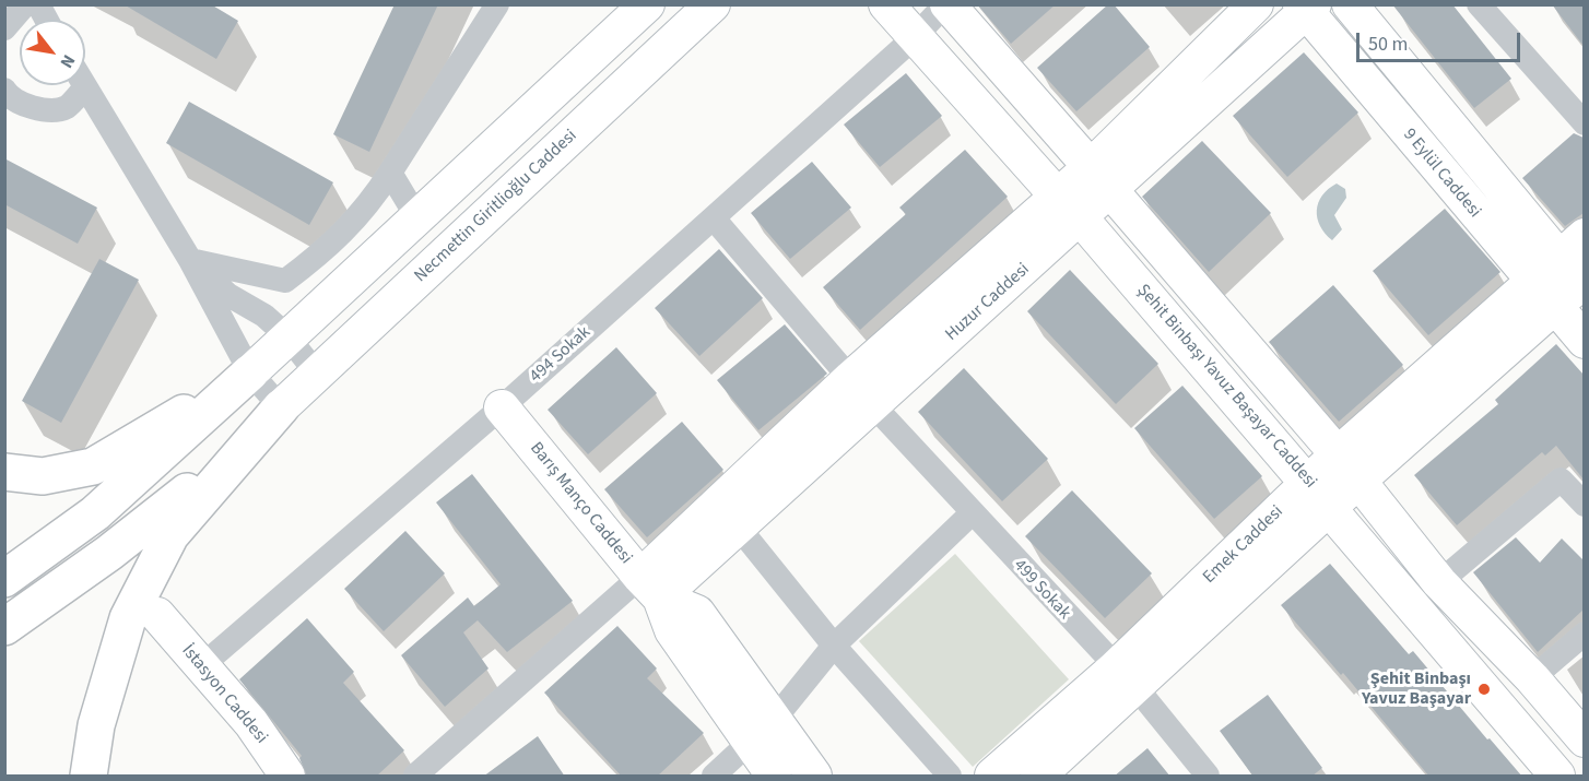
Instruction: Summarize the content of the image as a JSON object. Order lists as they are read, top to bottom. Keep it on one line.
{"streets":{"street":["9 Eylül Caddesi","Necmettin Giritlioğlu Caddesi","Huzur Caddesi","494 Sokak","Şehit Binbaşı Yavuz Başayar Caddesi","Barış Manço Caddesi","Emek Caddesi","499 Sokak","İstasyon Caddesi"]},"crossings":[["9 Eylül Caddesi","Huzur Caddesi"],["9 Eylül Caddesi","Emek Caddesi"],["Huzur Caddesi","Şehit Binbaşı Yavuz Başayar Caddesi"],["Huzur Caddesi","Barış Manço Caddesi"],["Huzur Caddesi","499 Sokak"],["494 Sokak","Şehit Binbaşı Yavuz Başayar Caddesi"],["494 Sokak","Barış Manço Caddesi"],["494 Sokak","499 Sokak"],["494 Sokak","İstasyon Caddesi"],["Şehit Binbaşı Yavuz Başayar Caddesi","Emek Caddesi"],["Emek Caddesi","499 Sokak"]],"places":["Şehit Binbaşı Yavuz Başayar"],"scale_bar":"50 m","north":"bottom right"}
